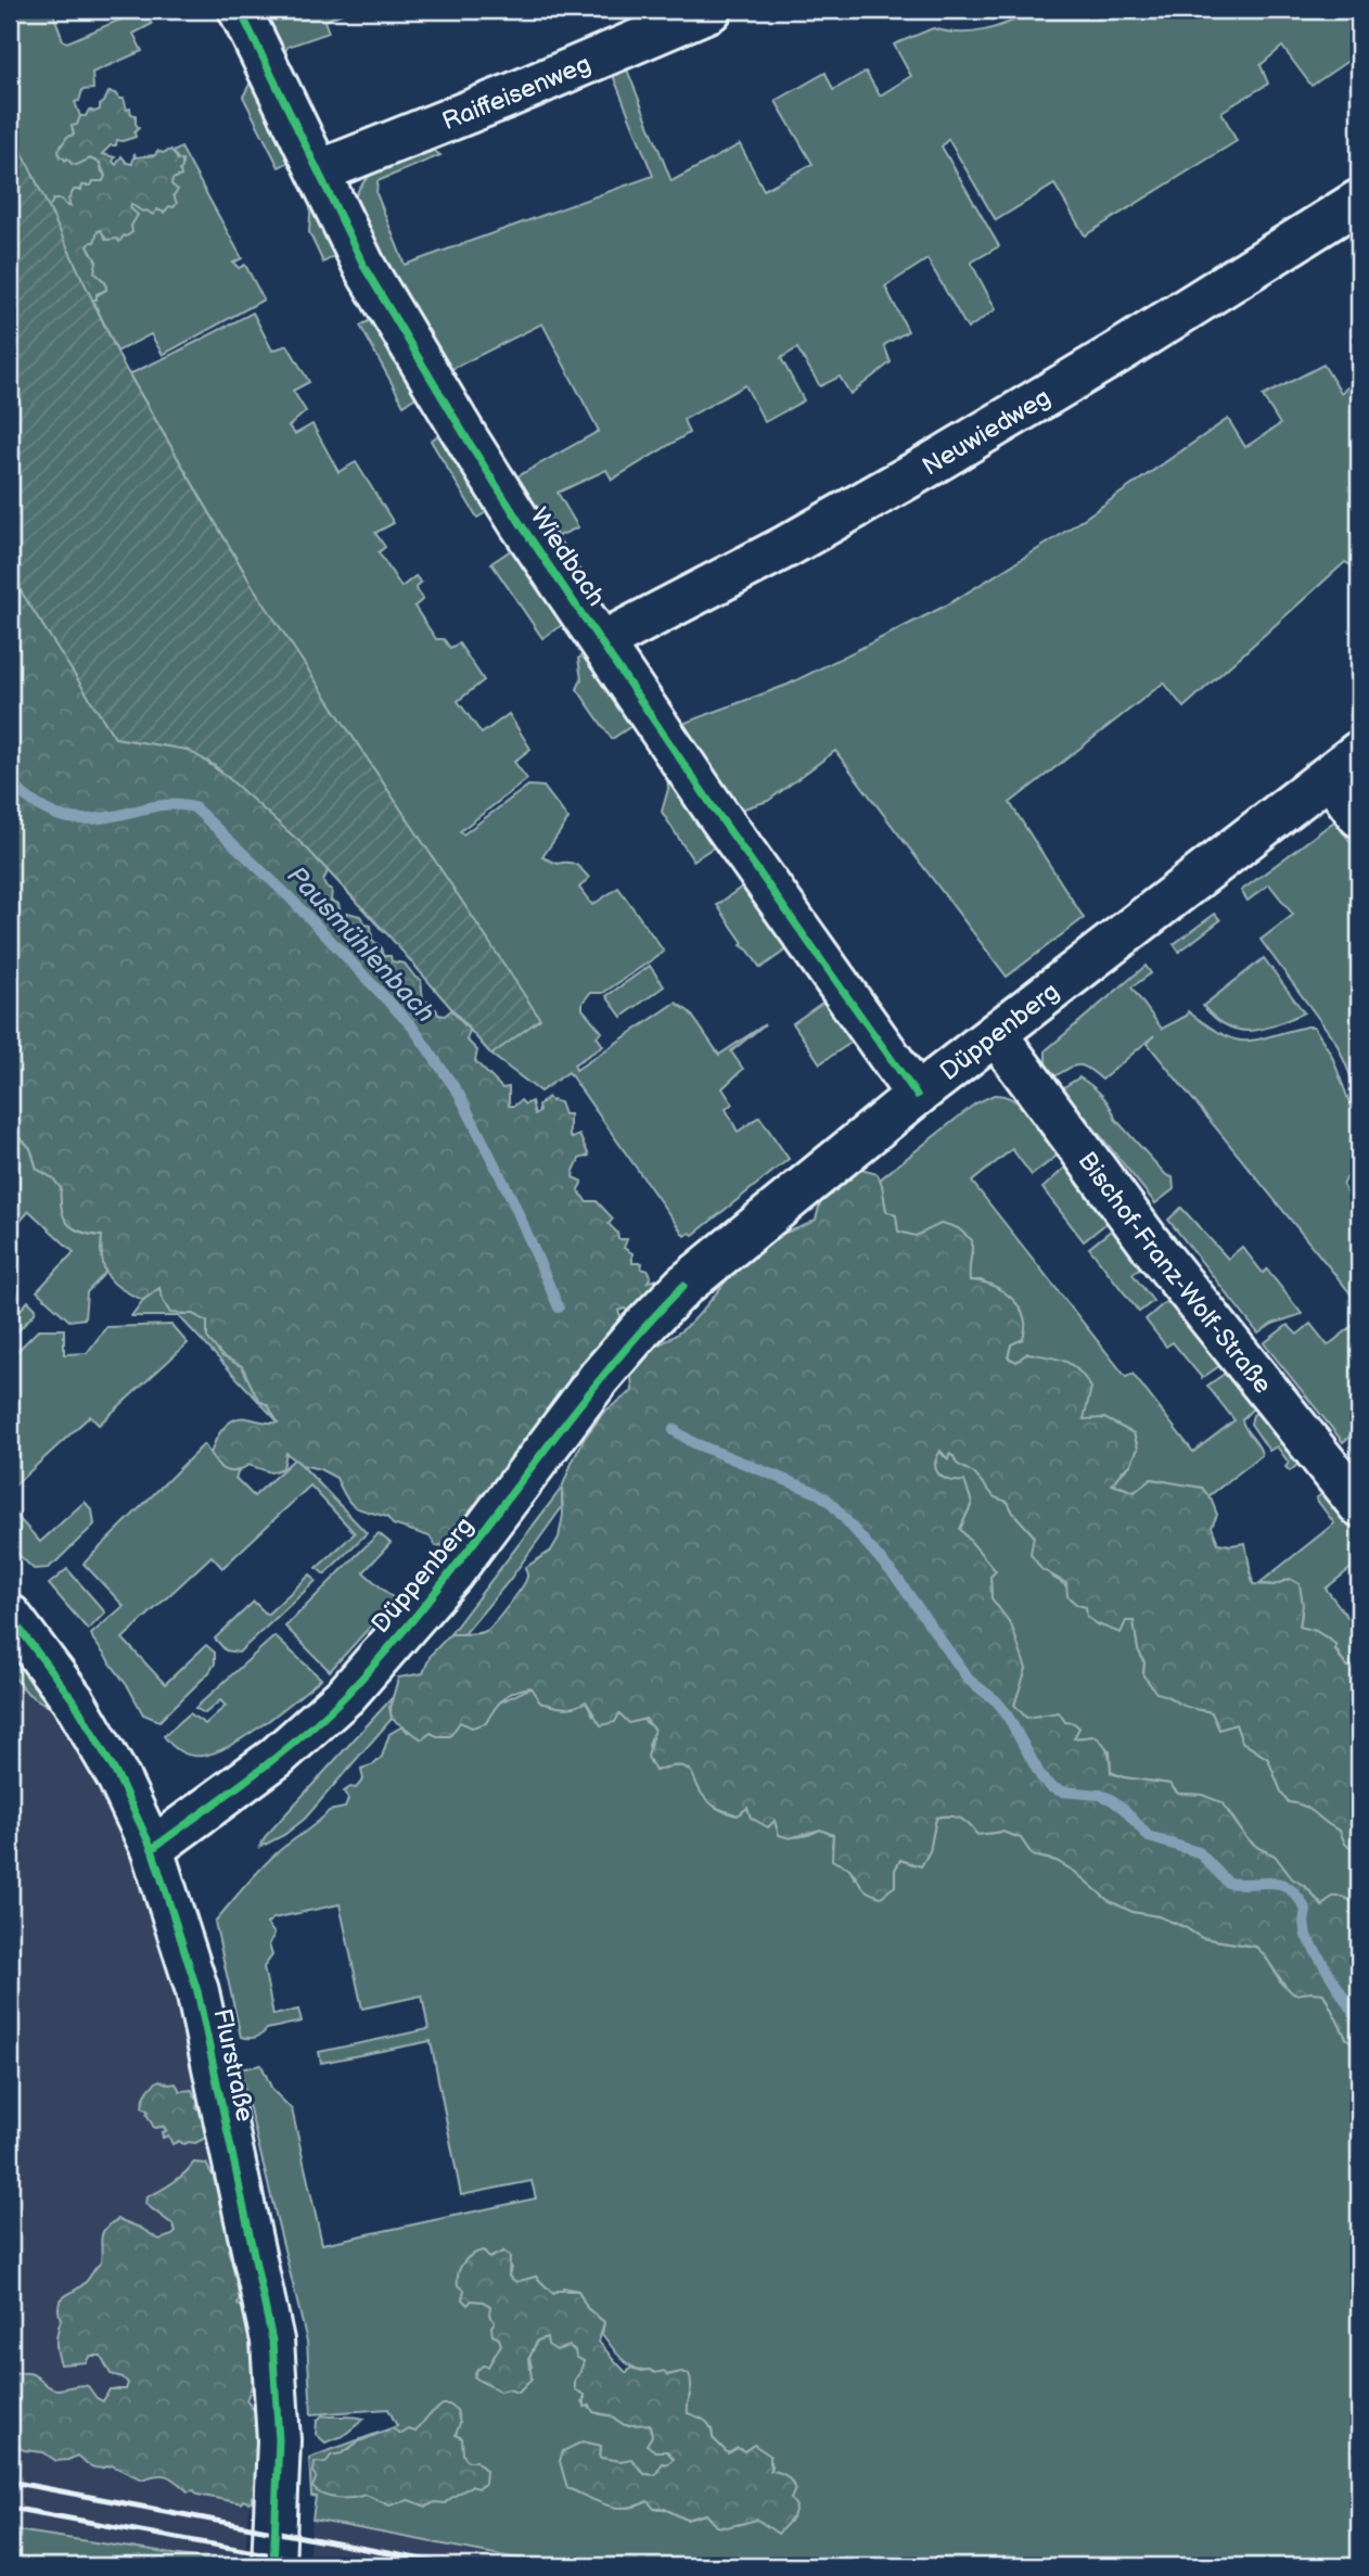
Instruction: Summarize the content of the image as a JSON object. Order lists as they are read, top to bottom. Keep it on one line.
{"streets":{"street":["Raiffeisenweg","Neuwiedweg","Wiedbach","Düppenberg","Bischof-Franz-Wolf-Straße","Flurstraße"]},"crossings":[["Raiffeisenweg","Wiedbach"],["Neuwiedweg","Wiedbach"],["Wiedbach","Düppenberg"],["Düppenberg","Bischof-Franz-Wolf-Straße"],["Düppenberg","Flurstraße"]],"water":["Pausmühlenbach"]}
